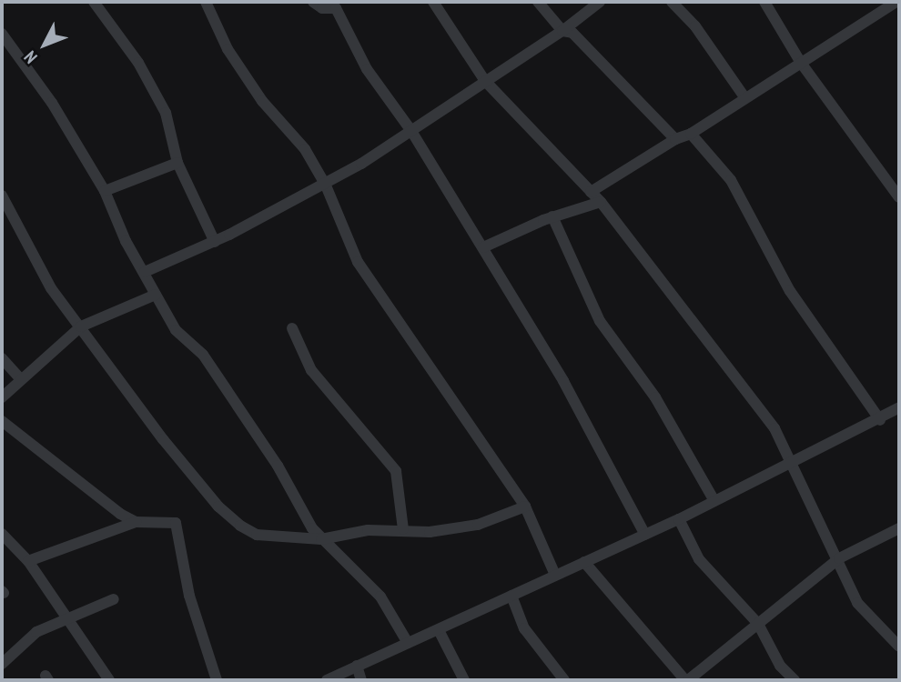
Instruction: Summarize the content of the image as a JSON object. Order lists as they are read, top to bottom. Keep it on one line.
{"north":"bottom left"}
